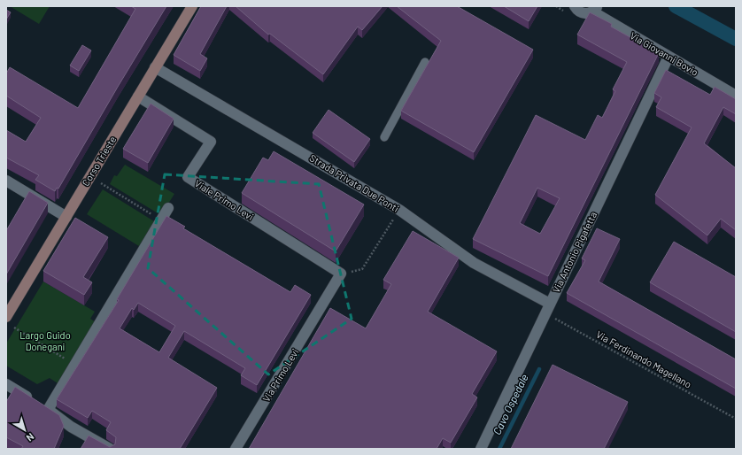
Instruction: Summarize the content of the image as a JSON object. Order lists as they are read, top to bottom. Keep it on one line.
{"streets":{"main road":["Corso Trieste"],"street":["Via Giovanni Bovio","Strada Privata Due Ponti","Viale Primo Levi","Via Antonio Pigafetta","Via Primo Levi"],"path":["Via Ferdinando Magellano"]},"crossings":[["Via Giovanni Bovio","Via Antonio Pigafetta"],["Corso Trieste","Strada Privata Due Ponti"],["Corso Trieste","Viale Primo Levi"],["Strada Privata Due Ponti","Via Antonio Pigafetta"],["Strada Privata Due Ponti","Via Ferdinando Magellano"],["Viale Primo Levi","Via Primo Levi"],["Via Antonio Pigafetta","Via Ferdinando Magellano"]],"water":["Cavo Ospedale"],"parks":["Largo Guido Donegani"],"north":"bottom right"}
